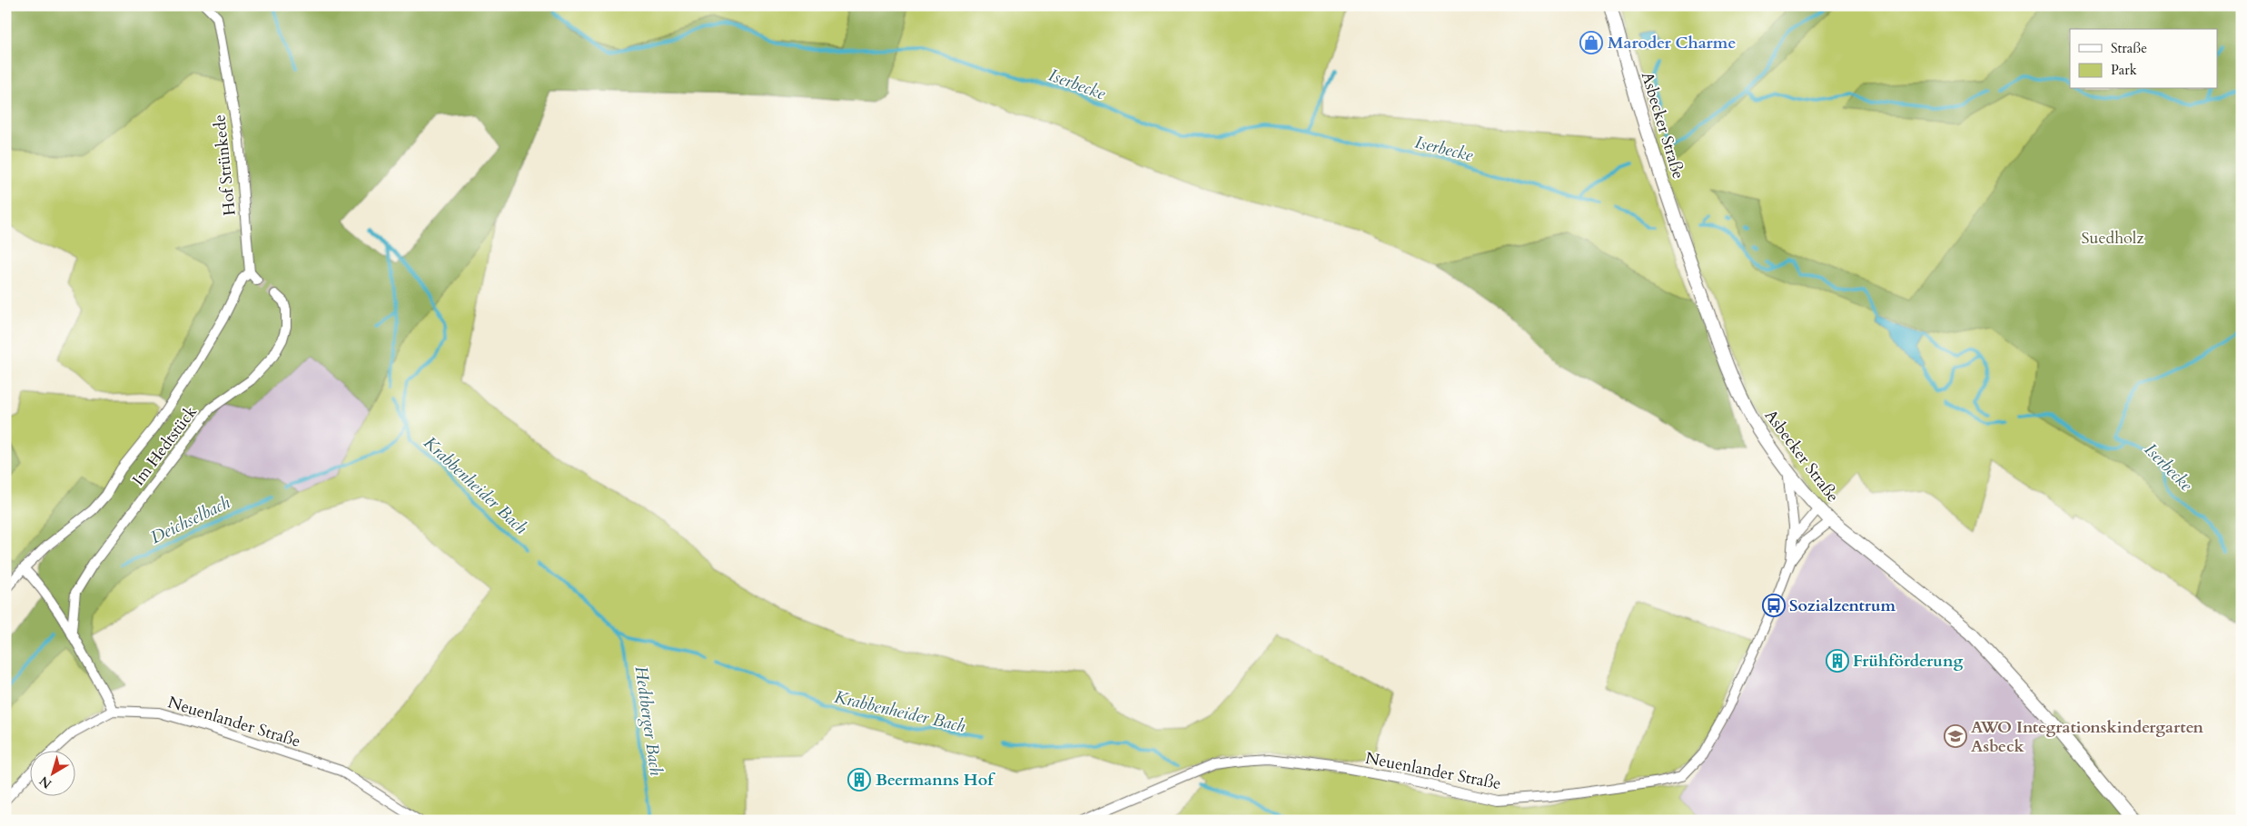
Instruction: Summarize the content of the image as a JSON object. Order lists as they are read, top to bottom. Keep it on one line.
{"streets":{"main road":["Asbecker Straße"],"street":["Hof Strünkede","Im Hedtstück","Neuenlander Straße"]},"crossings":[["Asbecker Straße","Neuenlander Straße"],["Hof Strünkede","Im Hedtstück"]],"water":["Iserbecke","Krabbenheider Bach","Deichselbach","Hedtberger Bach"],"parks":["Suedholz"],"places":{"shop":["Maroder Charme"],"bus stop":["Sozialzentrum"],"building":["Frühförderung","Beermanns Hof"],"school or university":["AWO Integrationskindergarten Asbeck"]},"legend":["Straße","Park"],"north":"bottom left"}
